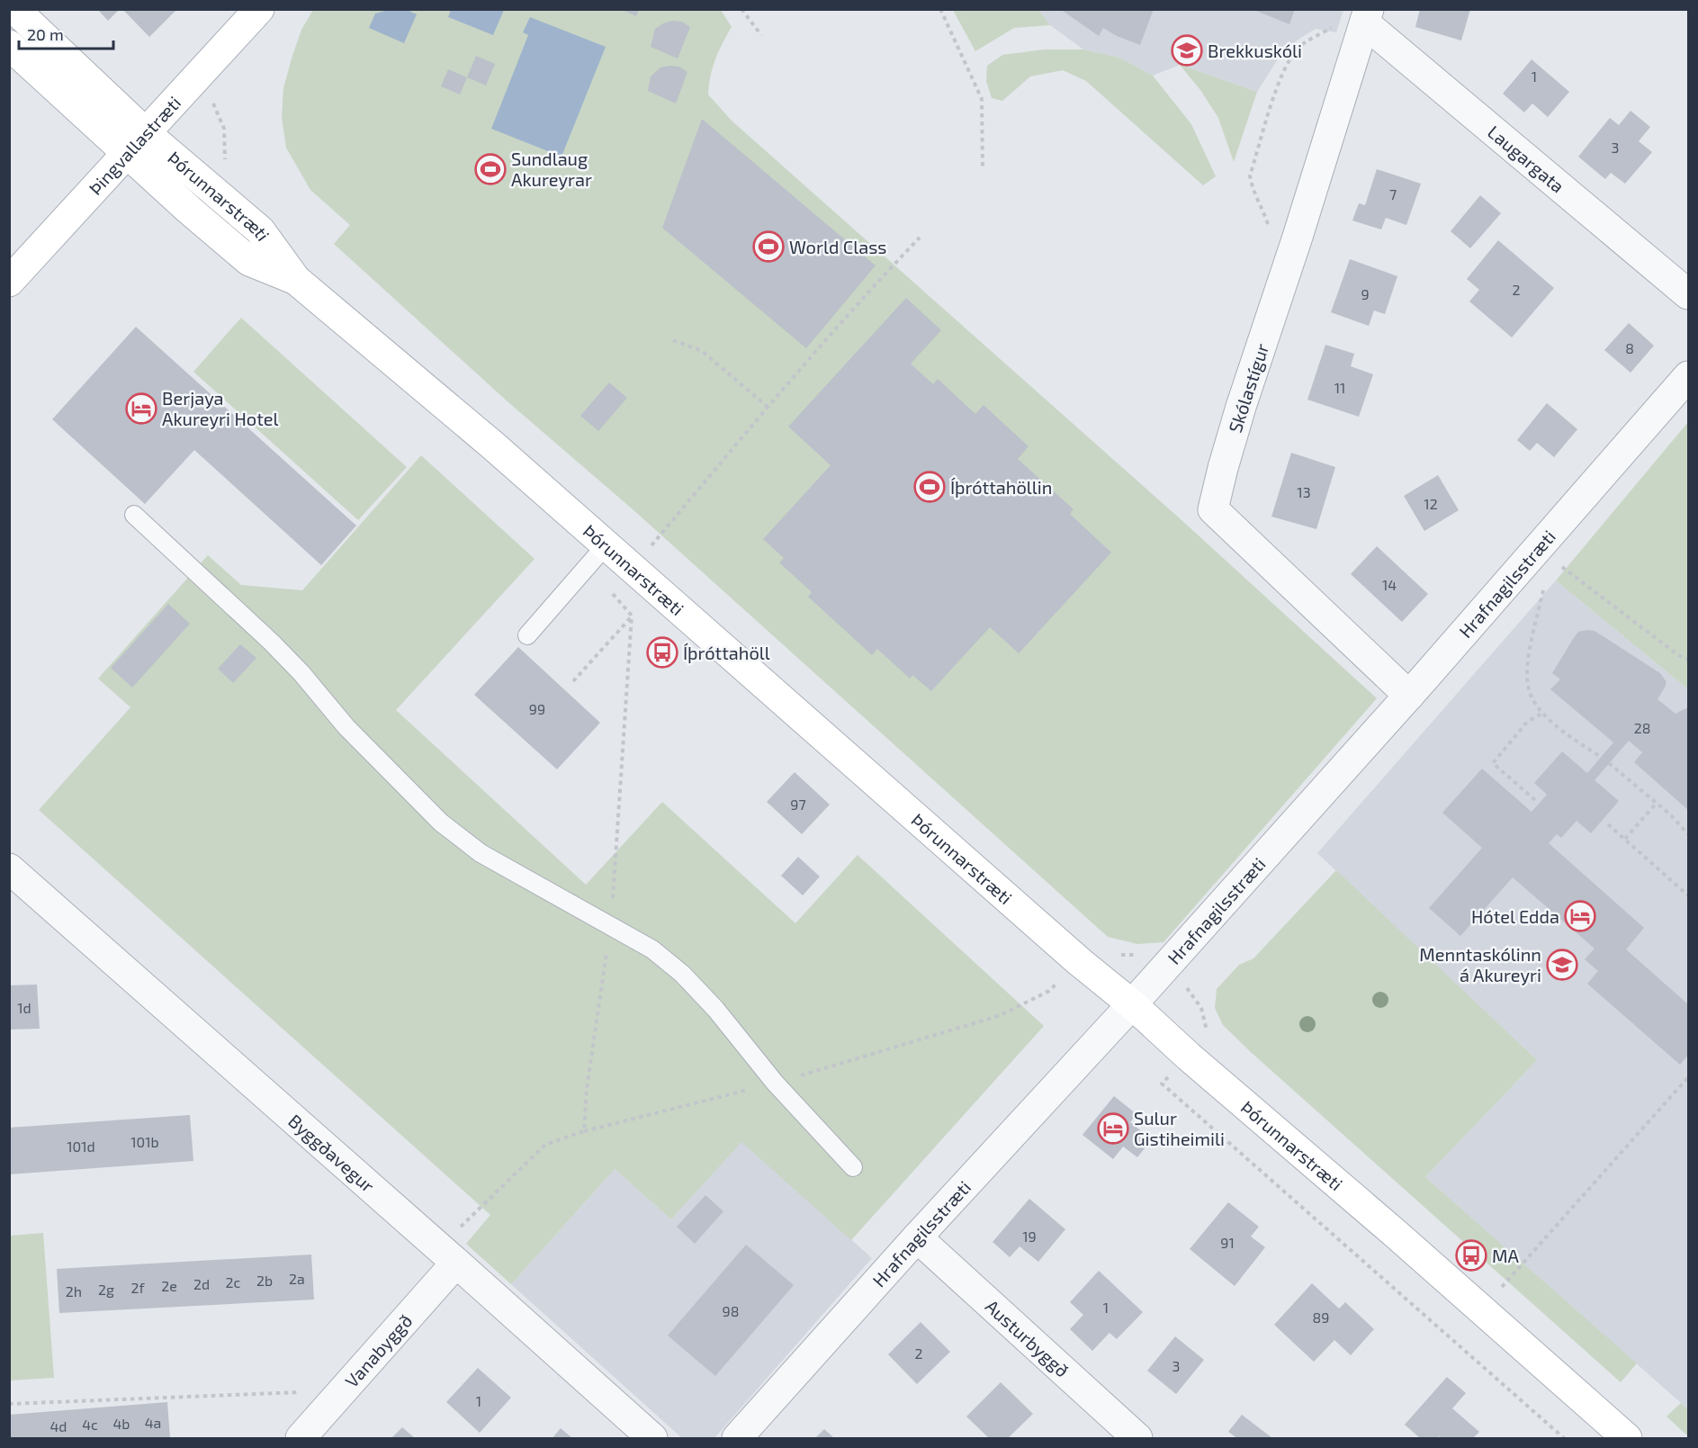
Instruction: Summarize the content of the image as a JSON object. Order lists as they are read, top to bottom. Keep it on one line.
{"streets":{"street":["Þingvallastræti","Laugargata","Þórunnarstræti","Skólastígur","Hrafnagilsstræti","Byggðavegur","Austurbyggð","Vanabyggð"]},"crossings":[["Þingvallastræti","Þórunnarstræti"],["Laugargata","Skólastígur"],["Þórunnarstræti","Hrafnagilsstræti"],["Skólastígur","Hrafnagilsstræti"],["Hrafnagilsstræti","Austurbyggð"],["Byggðavegur","Vanabyggð"]],"places":{"school or university":["Brekkuskóli","Menntaskólinn á Akureyri"],"sports":["Sundlaug Akureyrar","World Class","Íþróttahöllin"],"hotel":["Berjaya Akureyri Hotel","Hótel Edda","Sulur Gistiheimili"],"bus stop":["Íþróttahöll","MA"]},"house_numbers":["1","3","7","2","9","8","11","13","12","14","99","28","97","1d","101b","101d","19","91","2a","2b","2c","2d","2e","2f","2g","2h","1","98","89","2","3","1","4a","4b","4c","4d"],"scale_bar":"20 m"}
